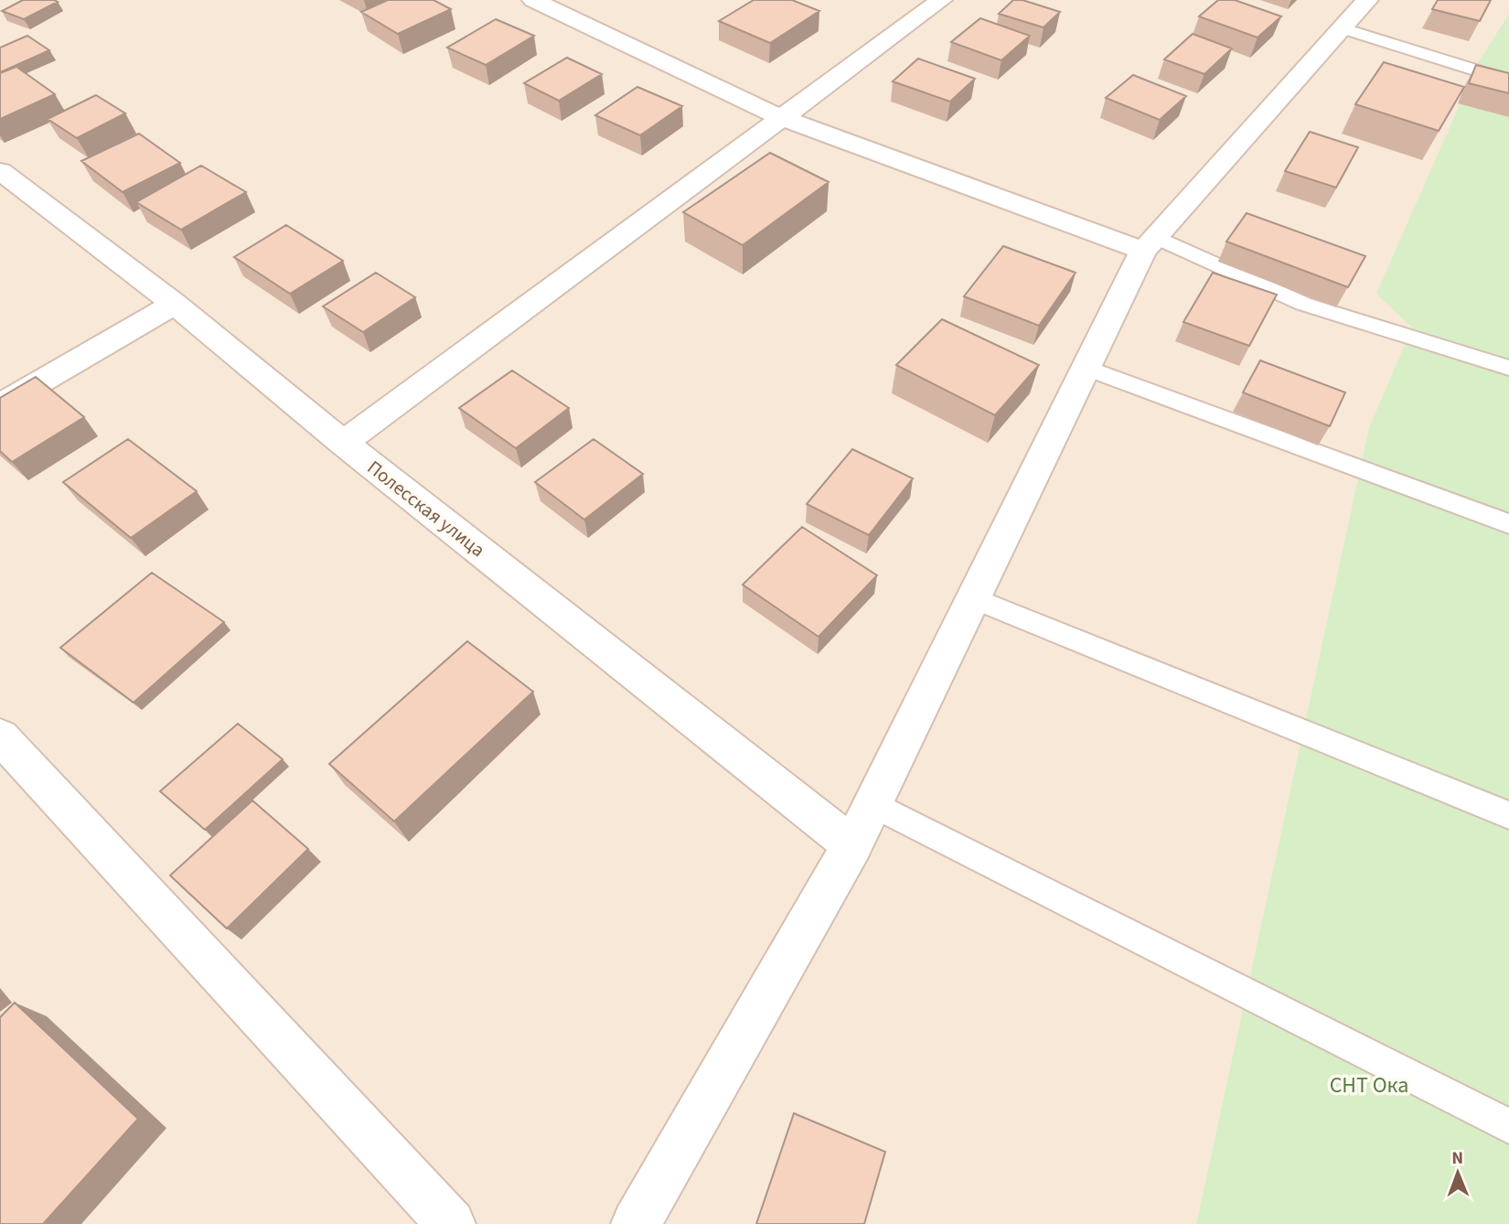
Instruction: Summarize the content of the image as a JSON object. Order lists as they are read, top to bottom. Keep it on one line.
{"streets":{"street":["Полесская улица"]},"parks":["СНТ Ока"],"north":"top"}
